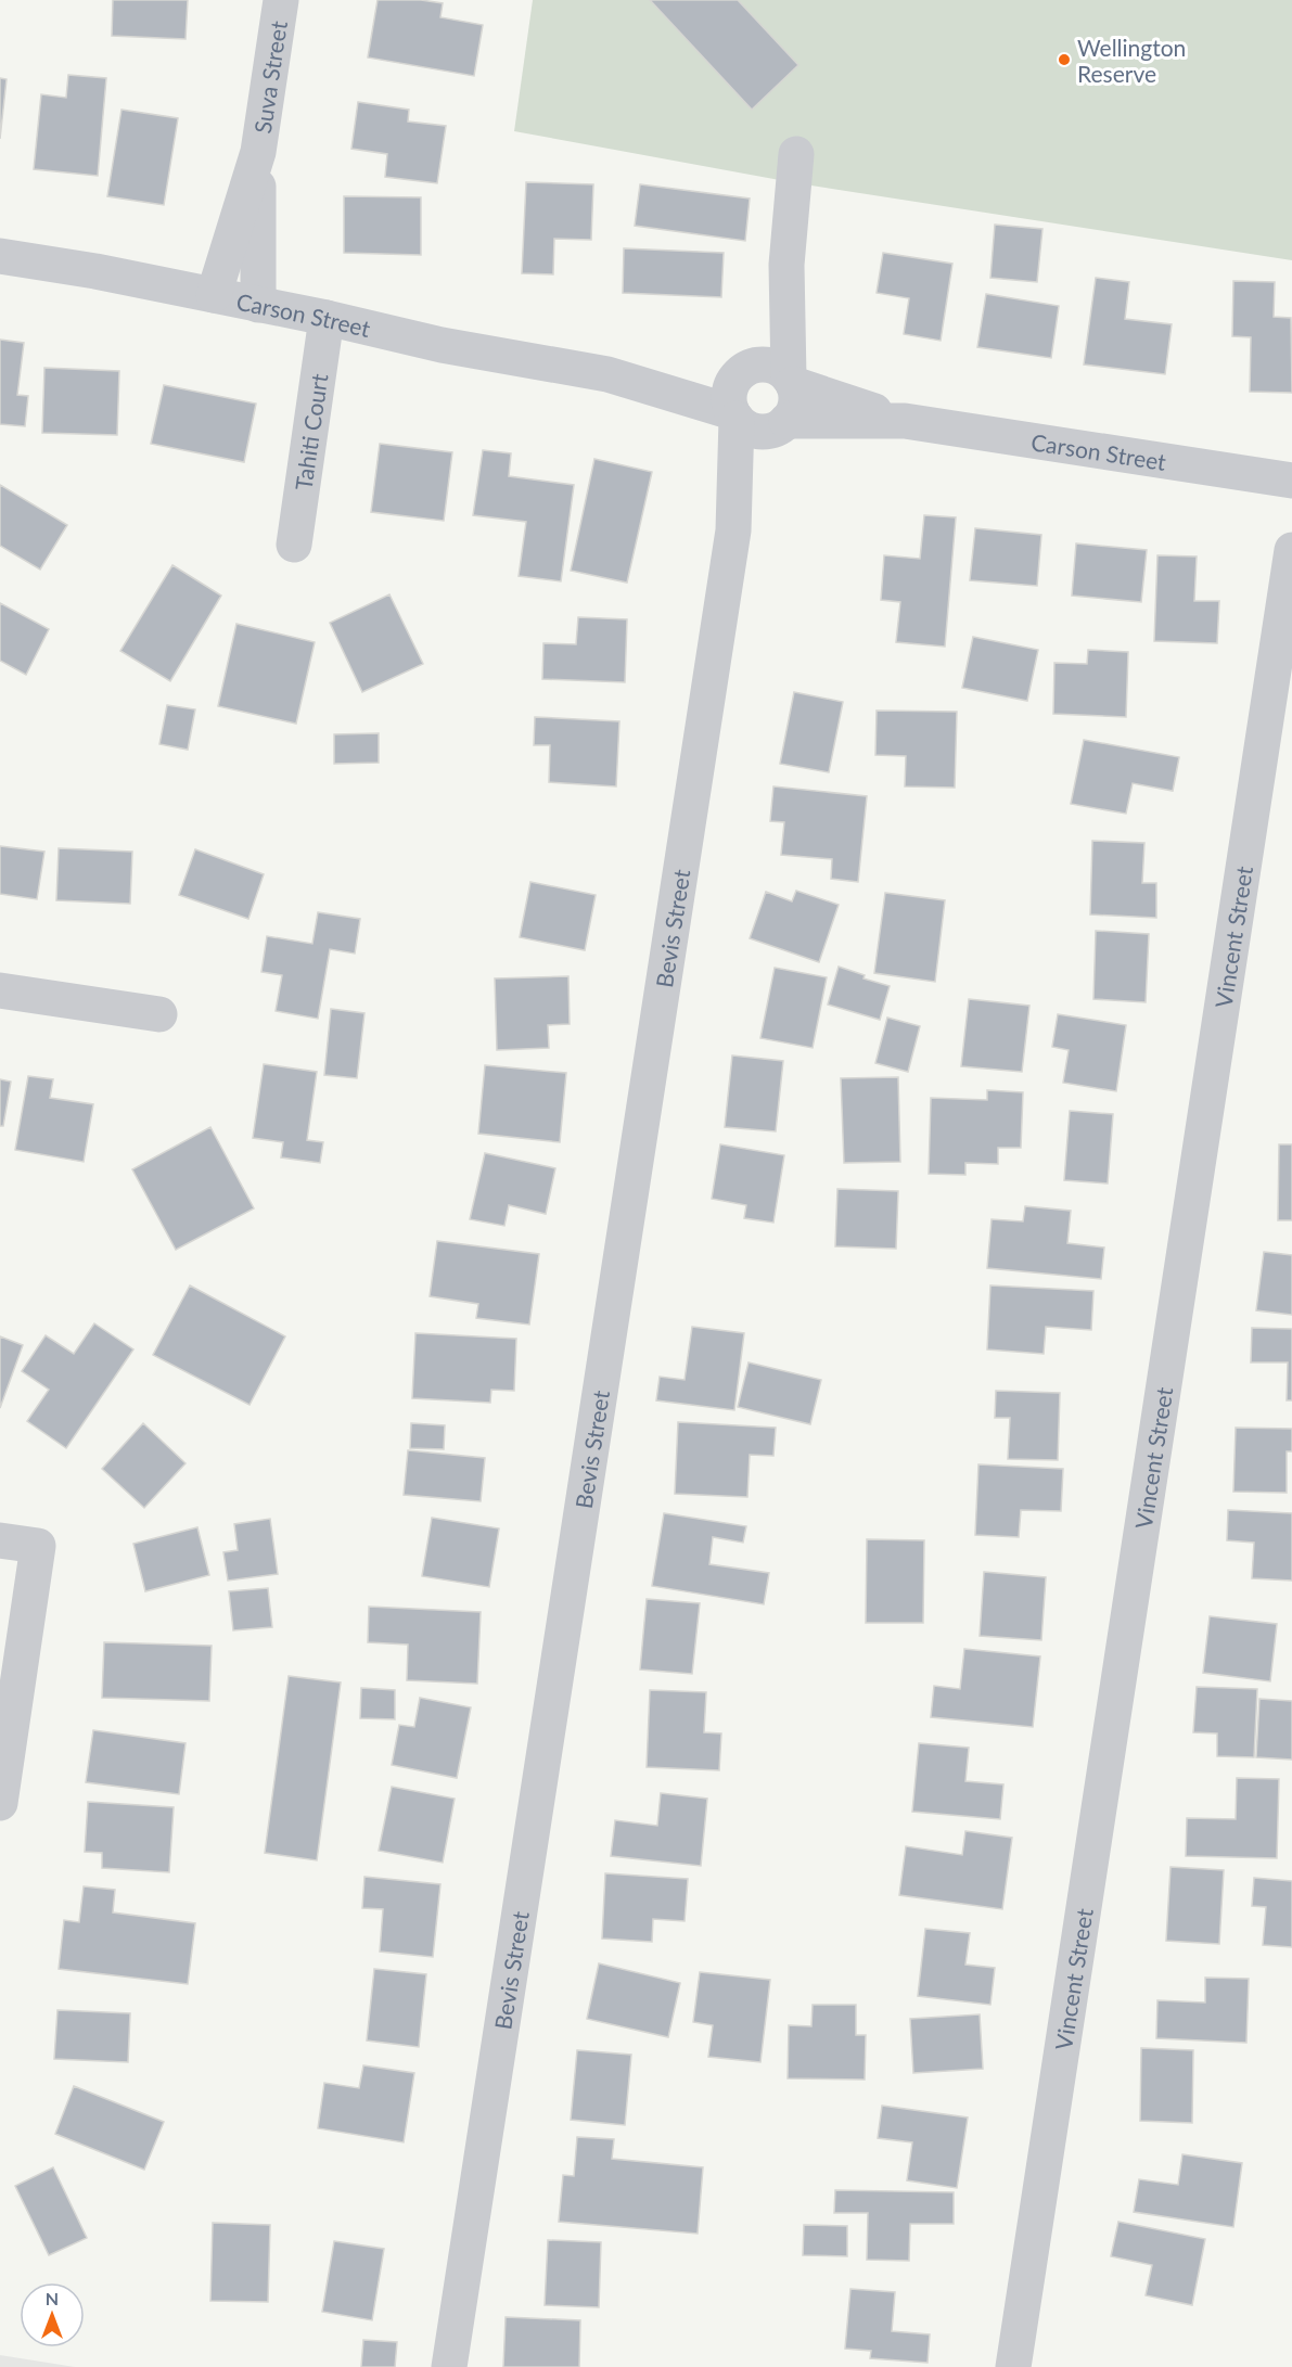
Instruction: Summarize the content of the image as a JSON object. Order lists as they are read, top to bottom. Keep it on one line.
{"streets":{"street":["Suva Street","Carson Street","Tahiti Court","Bevis Street","Vincent Street"]},"crossings":[["Suva Street","Carson Street"],["Carson Street","Tahiti Court"],["Carson Street","Bevis Street"]],"places":["Wellington Reserve"],"north":"top"}
